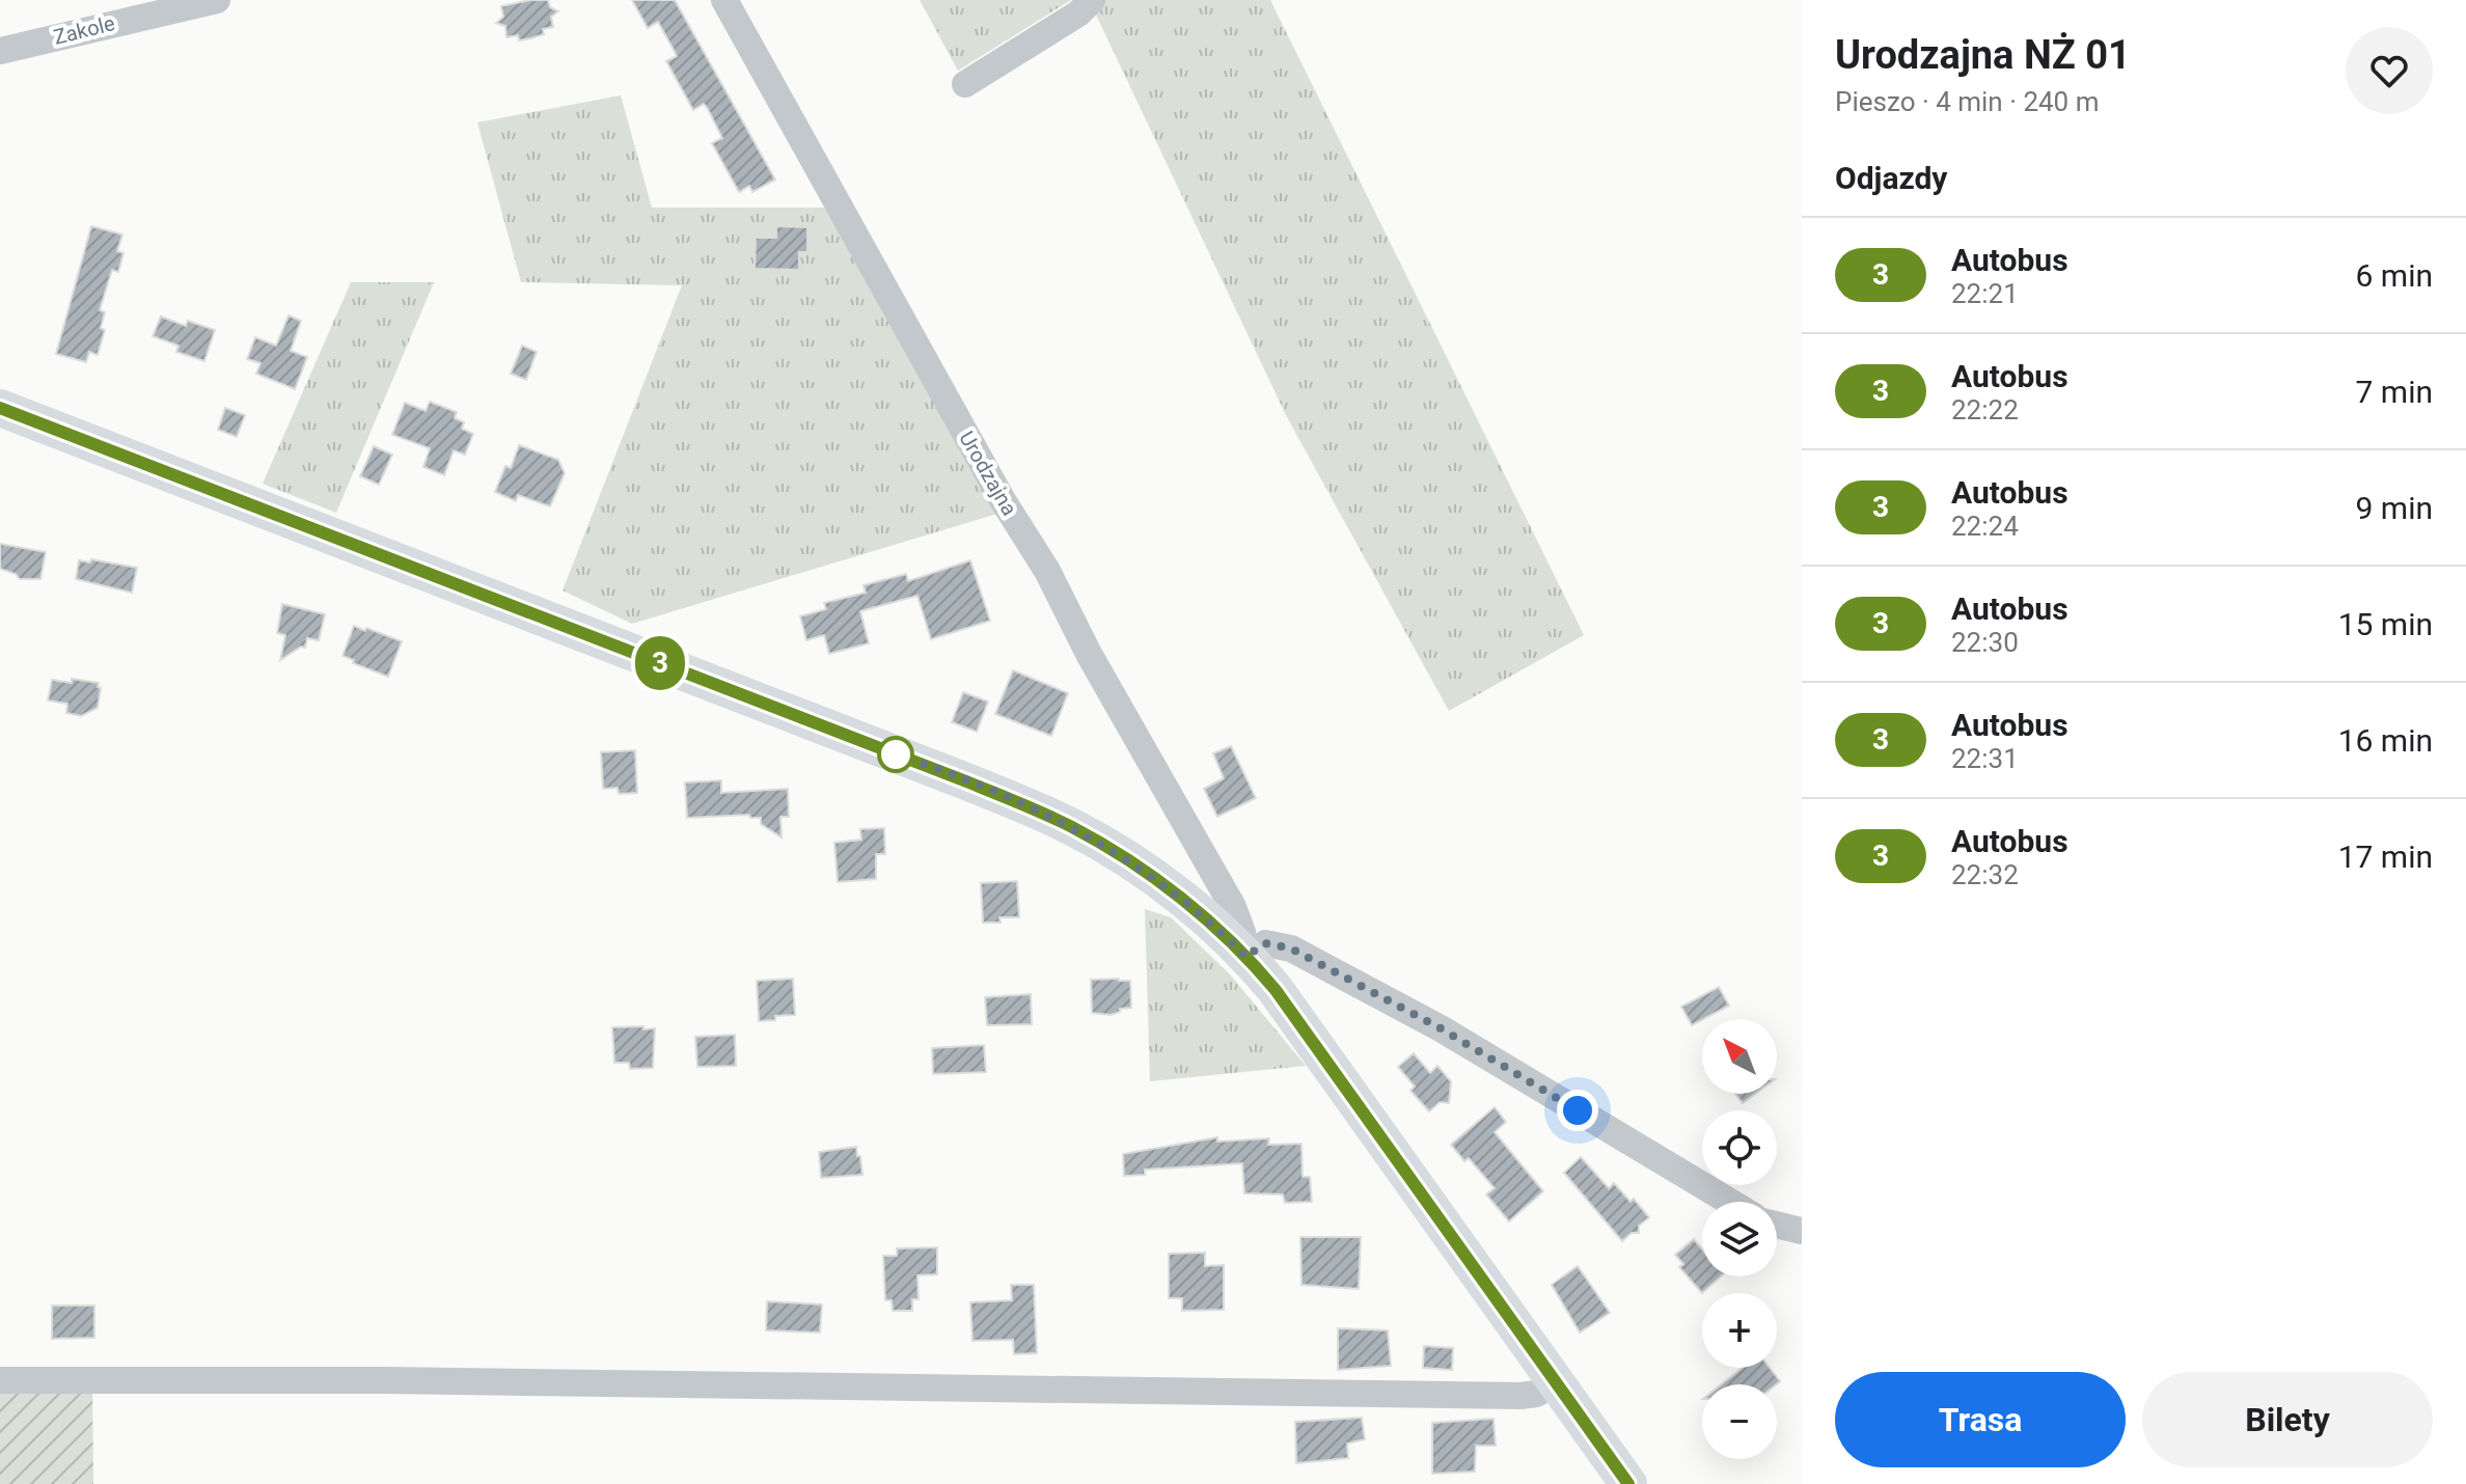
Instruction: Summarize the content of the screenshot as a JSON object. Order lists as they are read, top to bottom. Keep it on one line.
{"streets":{"street":["Zakole","Urodzajna"]},"lines":["bus line 3"],"north":"top left","page":{"on_map":"3","heading":[["Urodzajna NŻ 01","Pieszo · 4 min · 240 m"],"Odjazdy"],"list":[{"mark":"3","name":"Autobus","note":"22:21","value":"6 min"},{"mark":"3","name":"Autobus","note":"22:22","value":"7 min"},{"mark":"3","name":"Autobus","note":"22:24","value":"9 min"},{"mark":"3","name":"Autobus","note":"22:30","value":"15 min"},{"mark":"3","name":"Autobus","note":"22:31","value":"16 min"},{"mark":"3","name":"Autobus","note":"22:32","value":"17 min"}],"map_buttons":["+","−"],"buttons":["Trasa","Bilety"]}}
